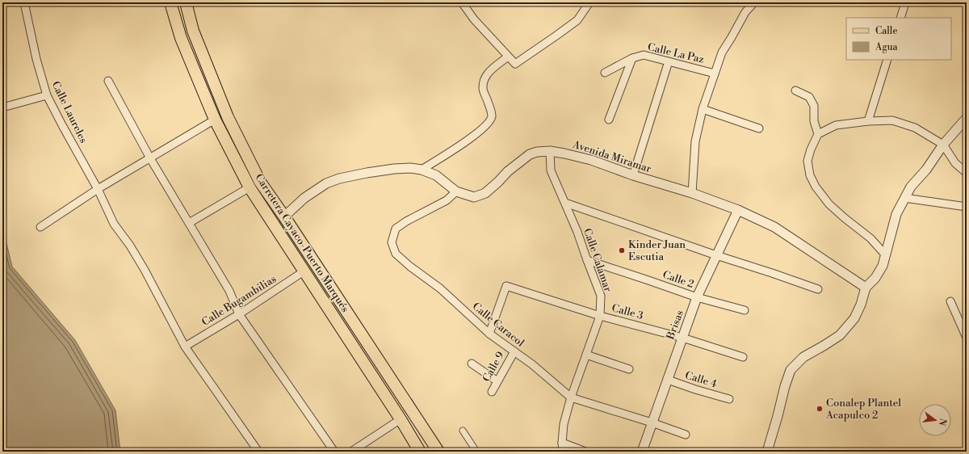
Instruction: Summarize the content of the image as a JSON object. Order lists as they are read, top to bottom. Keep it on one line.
{"streets":{"main road":["Carretera Cayaco-Puerto Marqués"],"street":["Calle La Paz","Calle Laureles","Avenida Miramar","Calle Calamar","Calle 2","Calle Bugambilias","Calle 3","Calle Caracol","Brisas","Calle 9","Calle 4"]},"crossings":[["Calle Laureles","Calle Bugambilias"],["Avenida Miramar","Carretera Cayaco-Puerto Marqués"],["Avenida Miramar","Calle Calamar"],["Avenida Miramar","Calle Caracol"],["Avenida Miramar","Brisas"],["Carretera Cayaco-Puerto Marqués","Calle Bugambilias"],["Calle Calamar","Calle 2"],["Calle Calamar","Calle 3"],["Calle Calamar","Calle Caracol"],["Calle 2","Brisas"],["Calle 3","Calle Caracol"],["Calle 3","Brisas"],["Calle Caracol","Brisas"],["Calle Caracol","Calle 9"],["Brisas","Calle 4"]],"places":["Kinder Juan Escutia","Conalep Plantel Acapulco 2"],"legend":["Calle","Agua"],"north":"right"}
